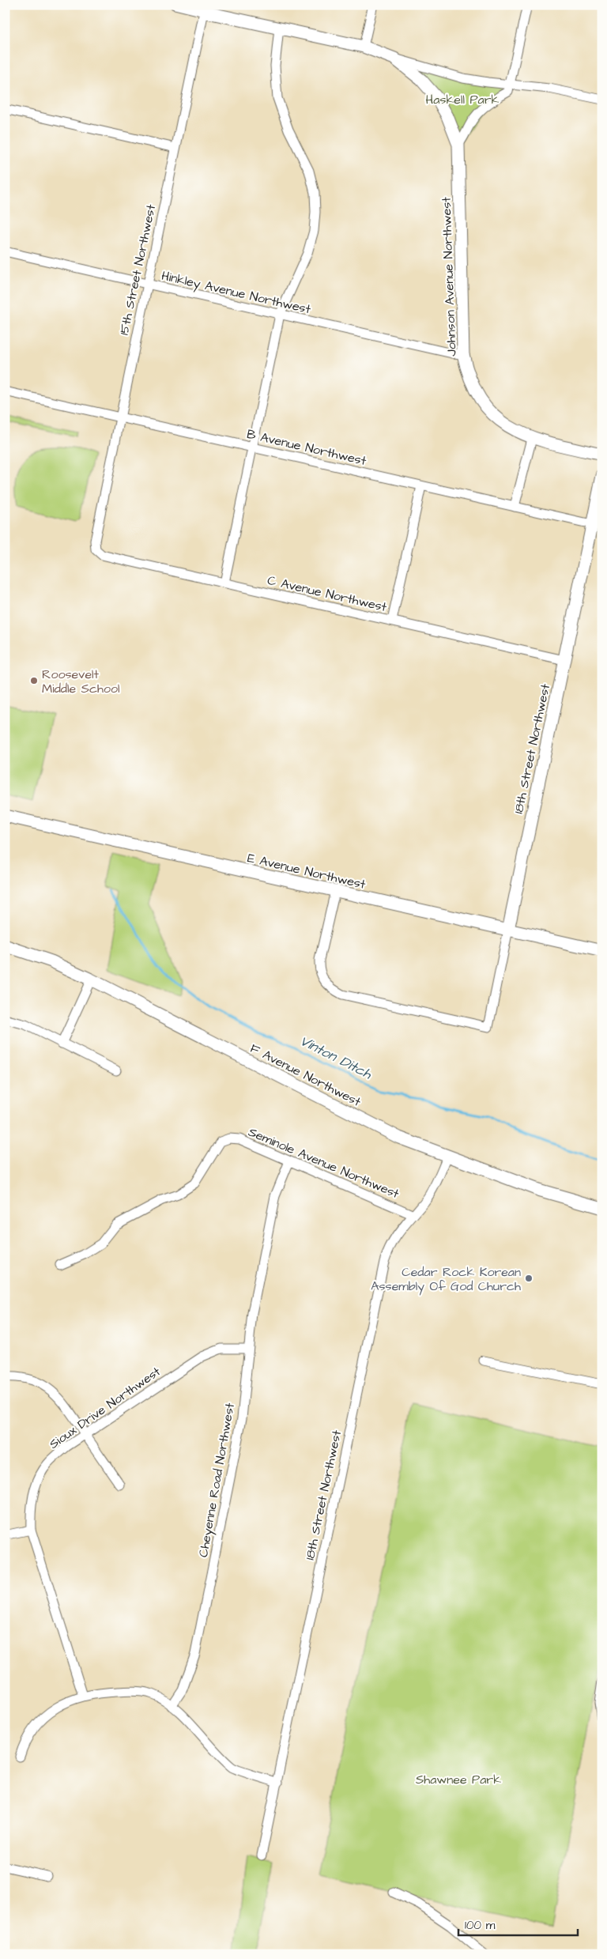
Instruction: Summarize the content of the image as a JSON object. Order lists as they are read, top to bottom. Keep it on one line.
{"streets":{"street":["15th Street Northwest","Johnson Avenue Northwest","Hinkley Avenue Northwest","B Avenue Northwest","C Avenue Northwest","18th Street Northwest","E Avenue Northwest","F Avenue Northwest","Seminole Avenue Northwest","Sioux Drive Northwest","Cheyenne Road Northwest"]},"crossings":[["15th Street Northwest","Johnson Avenue Northwest"],["15th Street Northwest","Hinkley Avenue Northwest"],["15th Street Northwest","B Avenue Northwest"],["15th Street Northwest","C Avenue Northwest"],["Johnson Avenue Northwest","Hinkley Avenue Northwest"],["B Avenue Northwest","18th Street Northwest"],["C Avenue Northwest","18th Street Northwest"],["18th Street Northwest","E Avenue Northwest"],["18th Street Northwest","F Avenue Northwest"],["18th Street Northwest","Seminole Avenue Northwest"],["Seminole Avenue Northwest","Cheyenne Road Northwest"],["Sioux Drive Northwest","Cheyenne Road Northwest"]],"water":["Vinton Ditch"],"parks":["Haskell Park","Shawnee Park"],"places":["Roosevelt Middle School","Cedar Rock Korean Assembly Of God Church"],"scale_bar":"100 m"}
